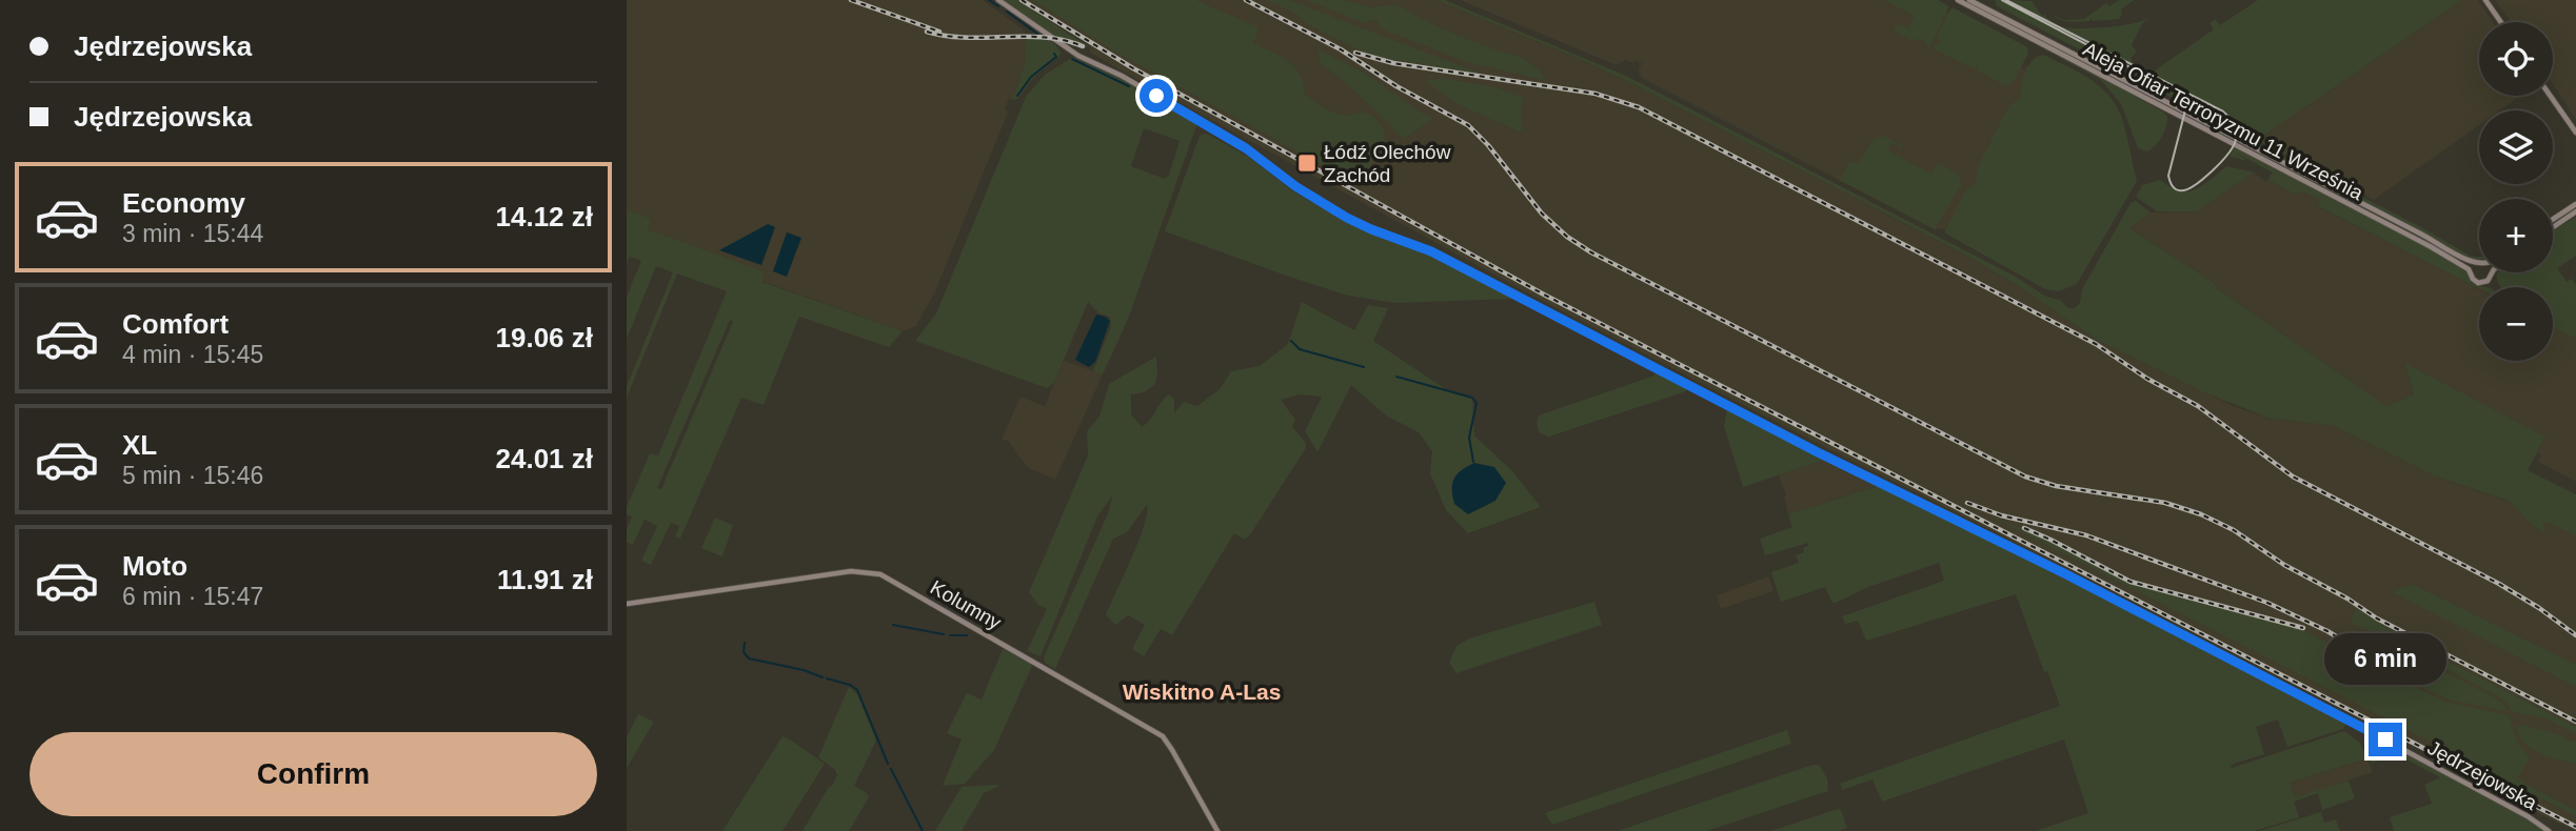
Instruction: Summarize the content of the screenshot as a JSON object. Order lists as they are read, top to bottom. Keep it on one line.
{"streets":{"street":["Aleja Ofiar Terroryzmu 11 Września","Kolumny","Jędrzejowska"]},"districts":["Wiskitno A-Las"],"places":{"transit":["Łódź Olechów Zachód"]},"page":{"banner":["Jędrzejowska","Jędrzejowska"],"map_buttons":["+","−"],"list":[{"name":"Economy","note":"3 min · 15:44","value":"14.12 zł"},{"name":"Comfort","note":"4 min · 15:45","value":"19.06 zł"},{"name":"XL","note":"5 min · 15:46","value":"24.01 zł"},{"name":"Moto","note":"6 min · 15:47","value":"11.91 zł"}],"bubble":"6 min","buttons":"Confirm"}}
